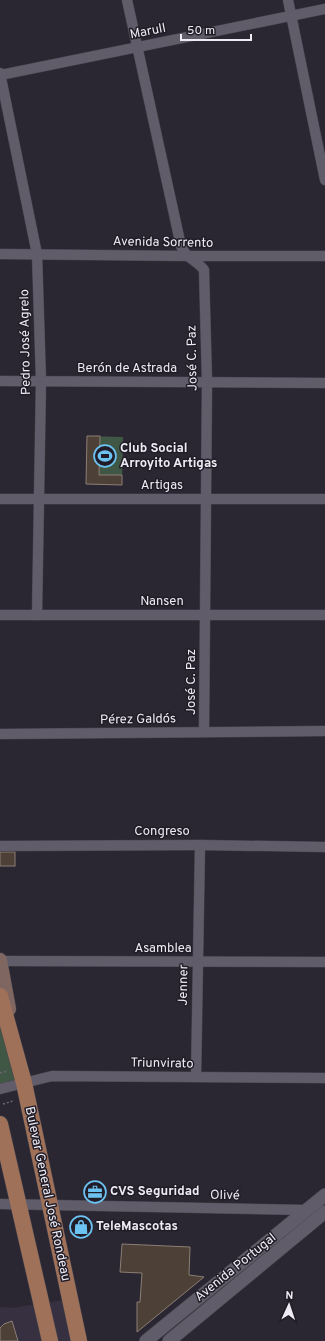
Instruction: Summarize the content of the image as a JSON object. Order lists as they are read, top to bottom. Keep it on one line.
{"streets":{"main road":["Bulevar General José Rondeau"],"street":["Marull","Avenida Sorrento","Pedro José Agrelo","José C. Paz","Berón de Astrada","Artigas","Nansen","Pérez Galdós","Congreso","Asamblea","Jenner","Triunvirato","Olivé","Avenida Portugal"]},"crossings":[["Marull","Pedro José Agrelo"],["Marull","José C. Paz"],["Avenida Sorrento","Pedro José Agrelo"],["Avenida Sorrento","José C. Paz"],["Pedro José Agrelo","Berón de Astrada"],["Pedro José Agrelo","Artigas"],["Pedro José Agrelo","Nansen"],["José C. Paz","Berón de Astrada"],["José C. Paz","Artigas"],["José C. Paz","Nansen"],["José C. Paz","Pérez Galdós"],["Congreso","Jenner"],["Asamblea","Jenner"],["Asamblea","Bulevar General José Rondeau"],["Jenner","Triunvirato"],["Triunvirato","Bulevar General José Rondeau"],["Bulevar General José Rondeau","Olivé"],["Olivé","Avenida Portugal"]],"places":{"sports":["Club Social Arroyito Artigas"],"office":["CVS Seguridad"],"shop":["TeleMascotas"]},"scale_bar":"50 m","north":"top"}
